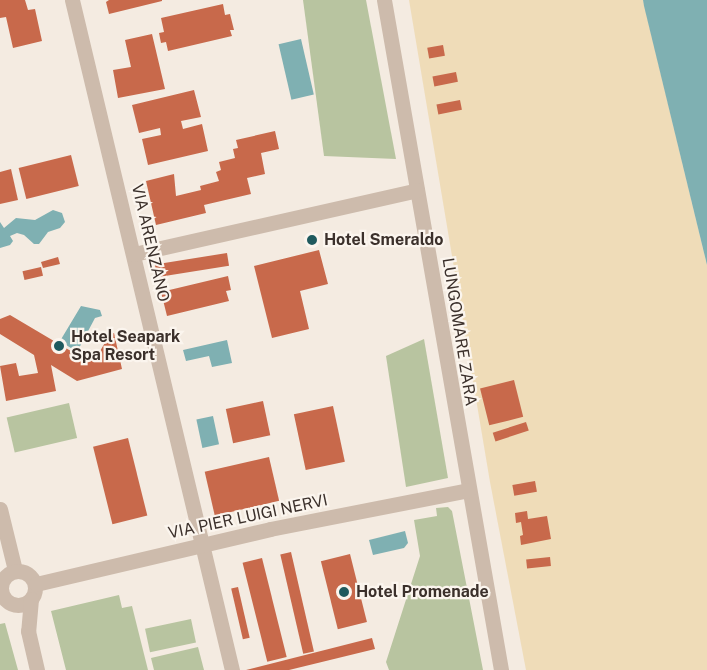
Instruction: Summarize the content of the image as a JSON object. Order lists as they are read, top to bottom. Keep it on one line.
{"streets":{"street":["VIA ARENZANO","LUNGOMARE ZARA","VIA PIER LUIGI NERVI"]},"crossings":[["VIA ARENZANO","VIA PIER LUIGI NERVI"],["LUNGOMARE ZARA","VIA PIER LUIGI NERVI"]],"places":["Hotel Smeraldo","Hotel Seapark Spa Resort","Hotel Promenade"]}
